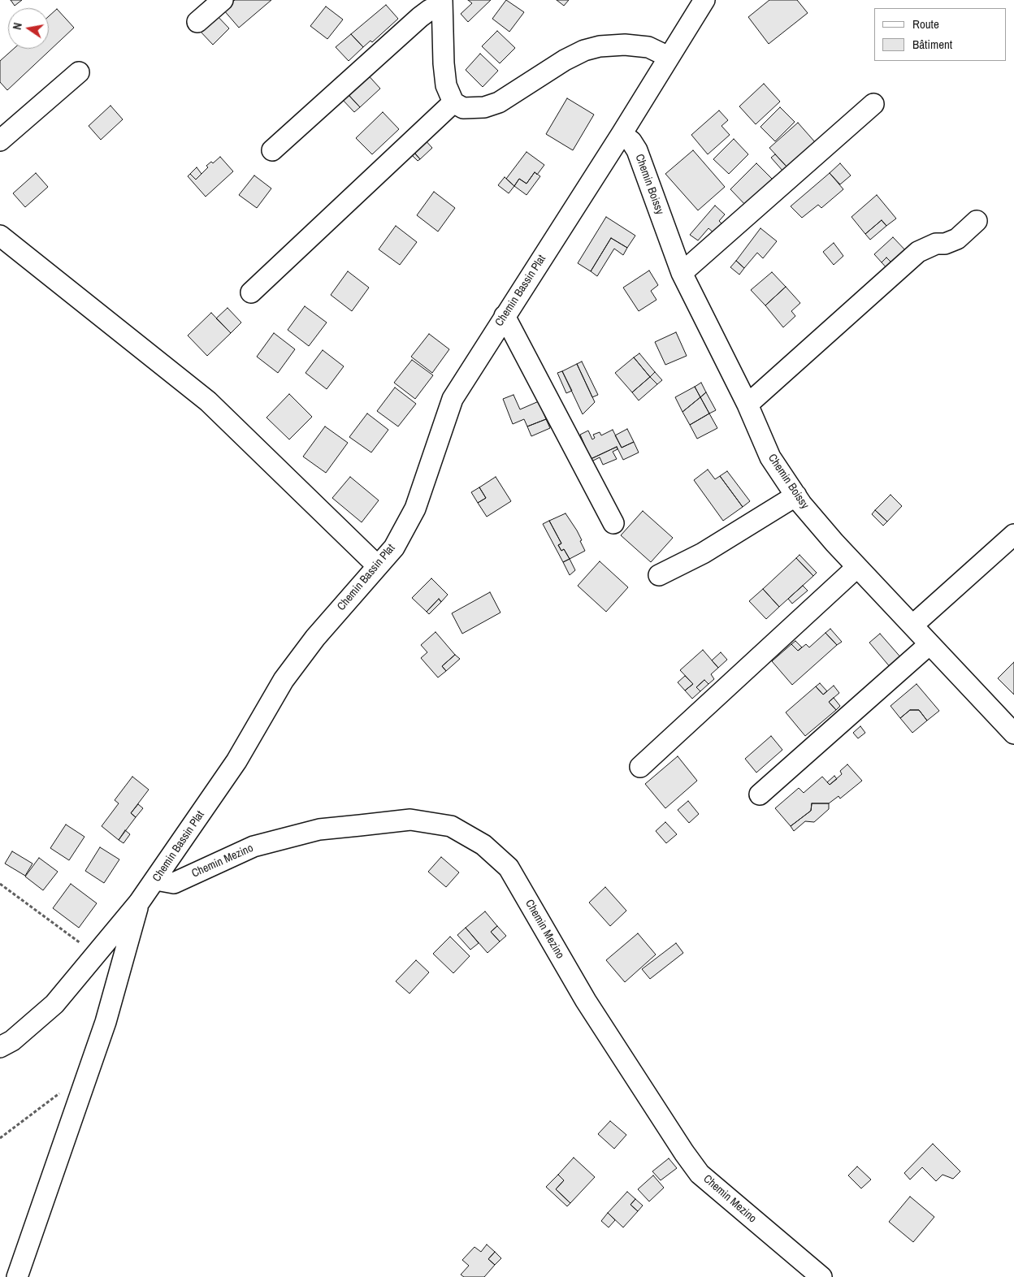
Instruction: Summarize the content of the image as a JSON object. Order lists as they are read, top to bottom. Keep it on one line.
{"streets":{"street":["Chemin Boissy","Chemin Bassin Plat","Chemin Mezino"]},"crossings":[["Chemin Boissy","Chemin Bassin Plat"],["Chemin Bassin Plat","Chemin Mezino"]],"legend":["Route","Bâtiment"],"north":"left"}
